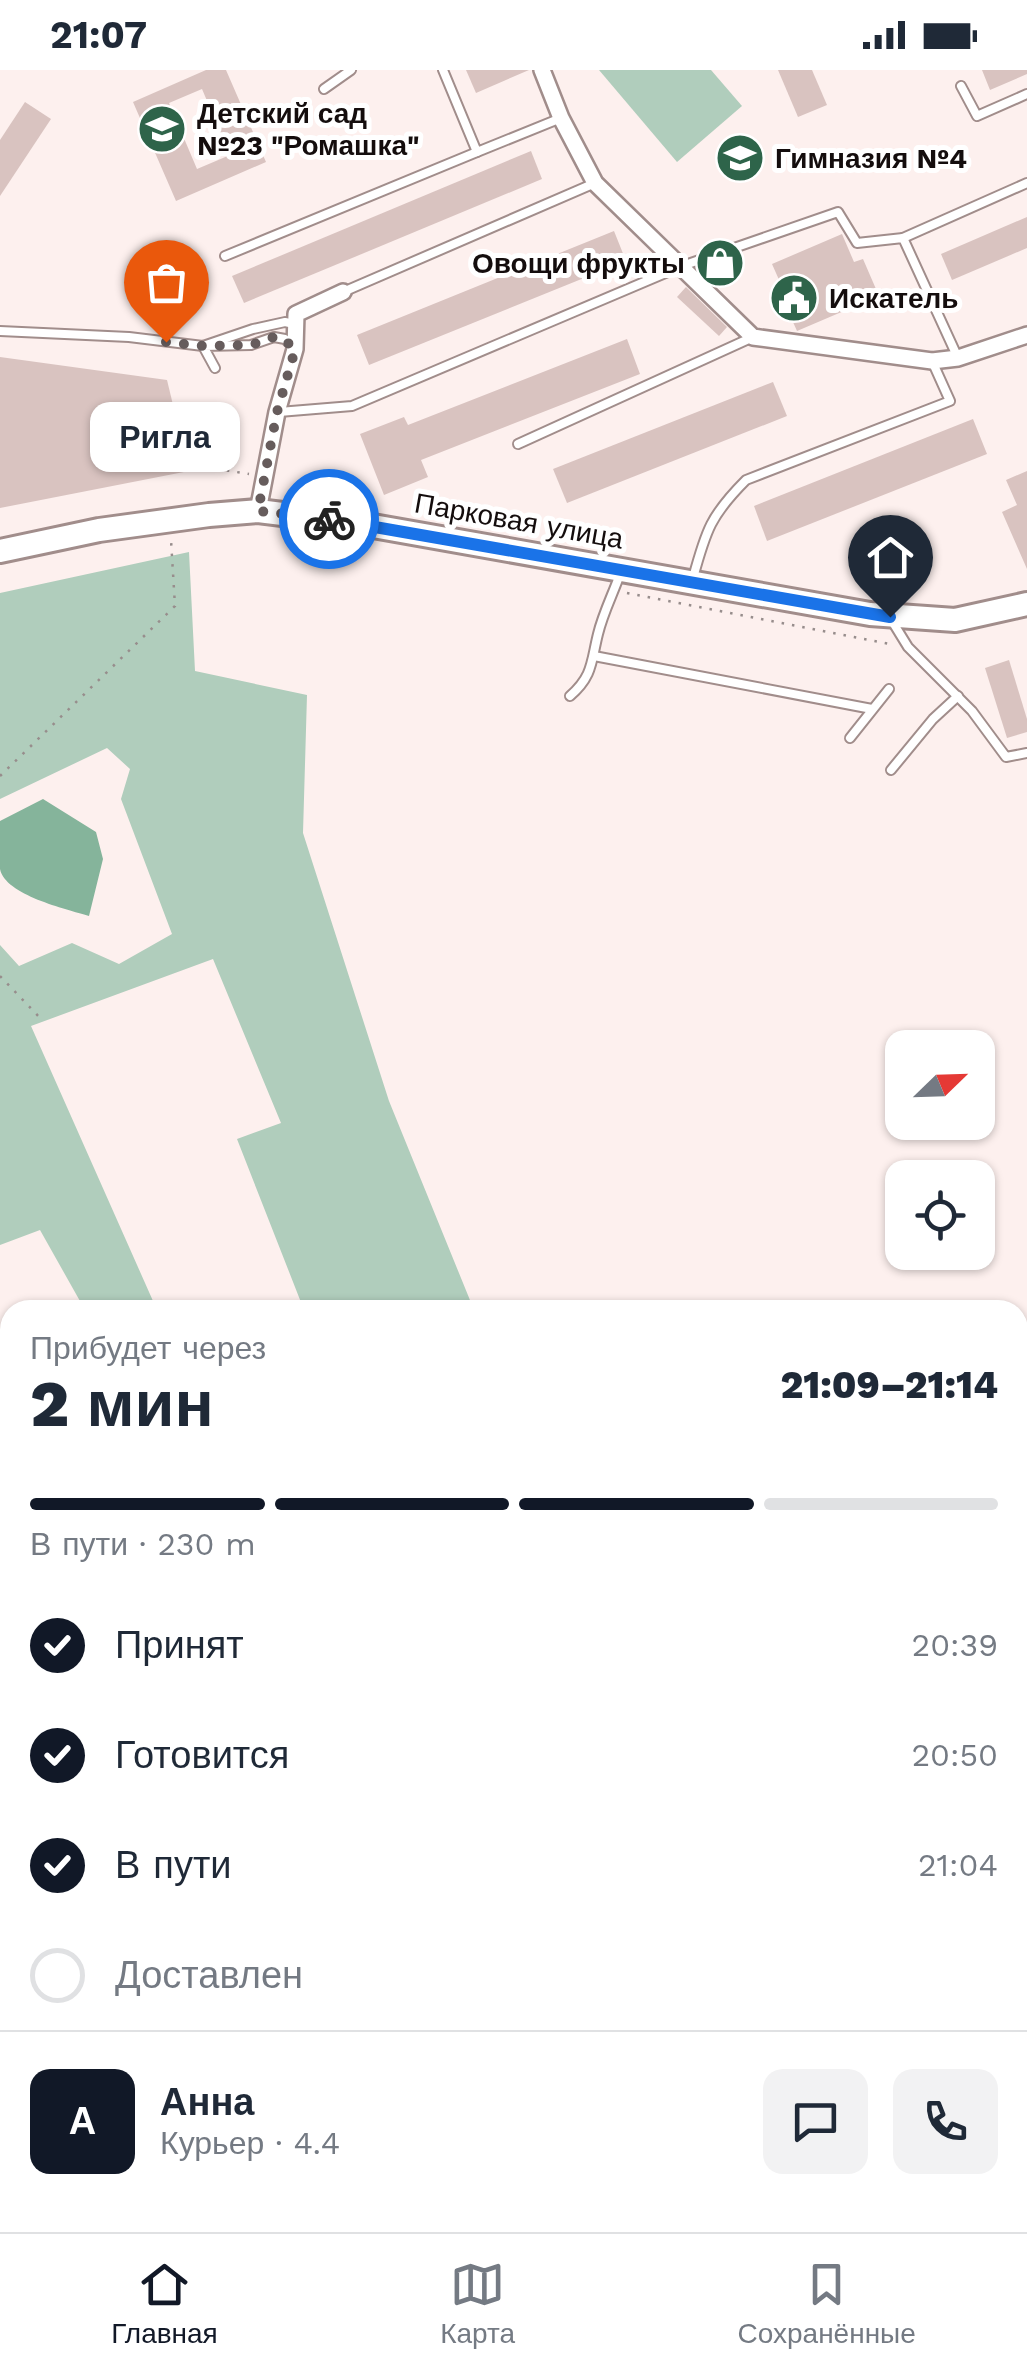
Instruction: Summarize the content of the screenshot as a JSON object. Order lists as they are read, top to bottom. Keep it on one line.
{"streets":{"main road":["Парковая улица"]},"places":{"school or university":["Детский сад №23 \"Ромашка\"","Гимназия №4"],"shop":["Овощи фрукты"],"public building":["Искатель"],"other":["Ригла"]},"north":"top right","page":{"status":"21:07","bubble":"Ригла","heading":["2 мин","Прибудет через","21:09–21:14"],"panel":["Анна","Курьер · 4.4"],"bar":"В пути · 230 m","list":[["Принят","20:39"],["Готовится","20:50"],["В пути","21:04"],"Доставлен"],"round":"А","tabs":["Главная","Карта","Сохранённые"]}}
